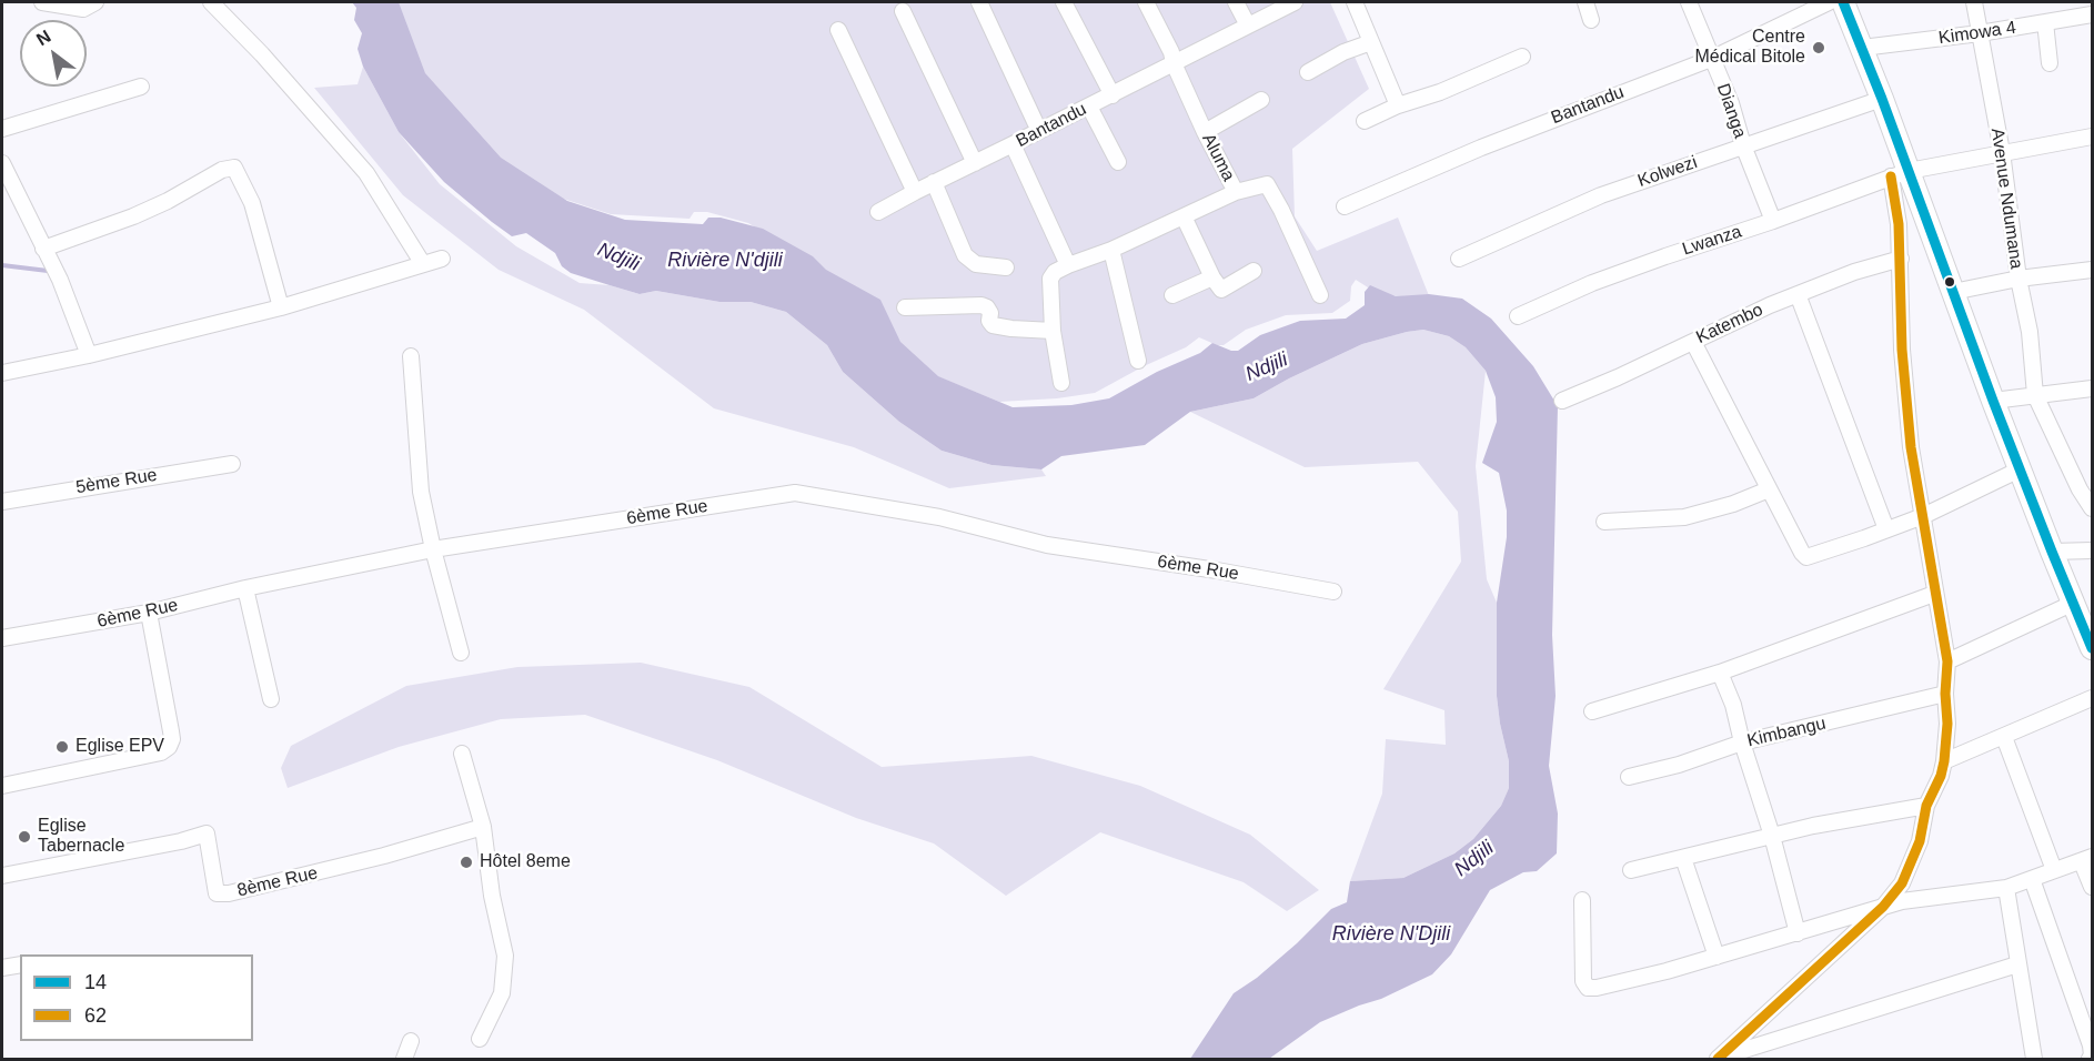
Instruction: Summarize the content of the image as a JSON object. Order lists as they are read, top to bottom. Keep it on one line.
{"streets":{"street":["Kimowa 4","Bantandu","Dianga","Aluma","Kolwezi","Avenue Ndumana","Lwanza","Katembo","5ème Rue","6ème Rue","Kimbangu","8ème Rue"]},"crossings":[["Kimowa 4","Avenue Ndumana"],["Bantandu","Dianga"],["Bantandu","Aluma"],["Dianga","Kolwezi"],["Dianga","Lwanza"],["Avenue Ndumana","Lwanza"]],"water":["Ndjili","Rivière N'djili","Rivière N'Djili"],"places":["Centre Médical Bitole","Eglise EPV","Eglise Tabernacle","Hôtel 8eme"],"lines":["transit line 14","transit line 62"],"legend":["14","62"],"north":"top left"}
